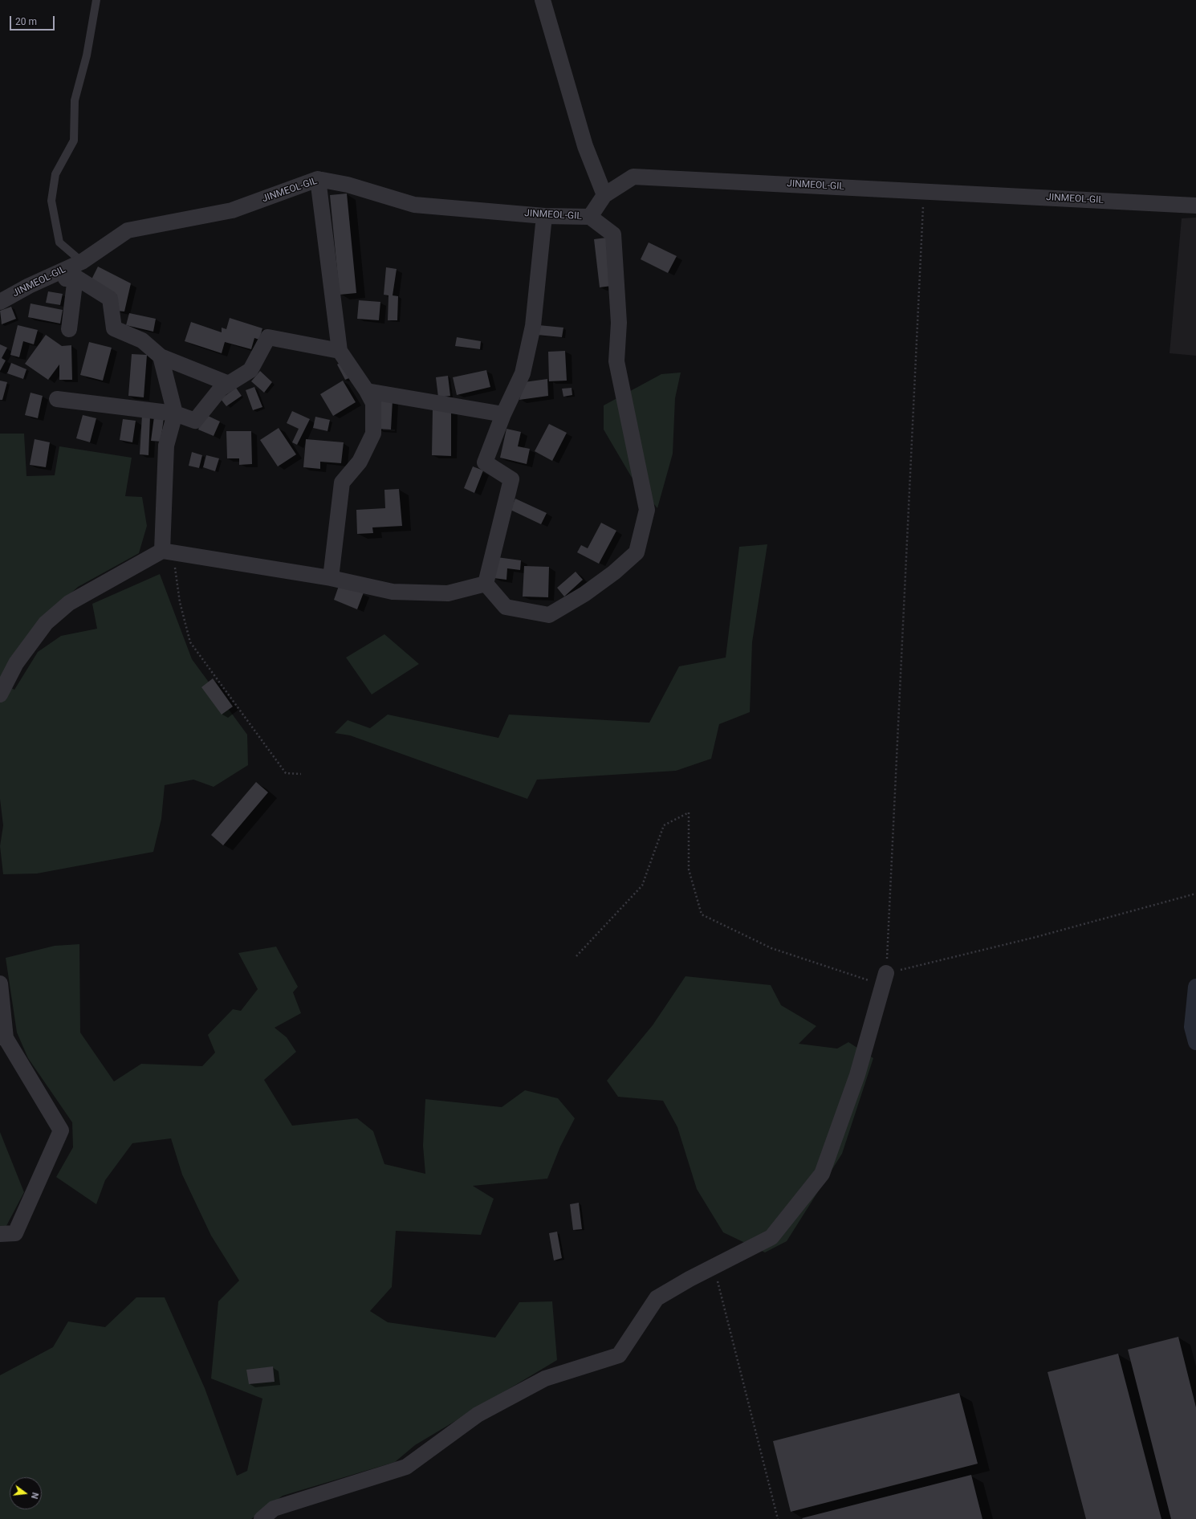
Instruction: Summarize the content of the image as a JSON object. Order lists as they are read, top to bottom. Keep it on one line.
{"streets":{"street":["JINMEOL-GIL"]},"scale_bar":"20 m","north":"right"}
